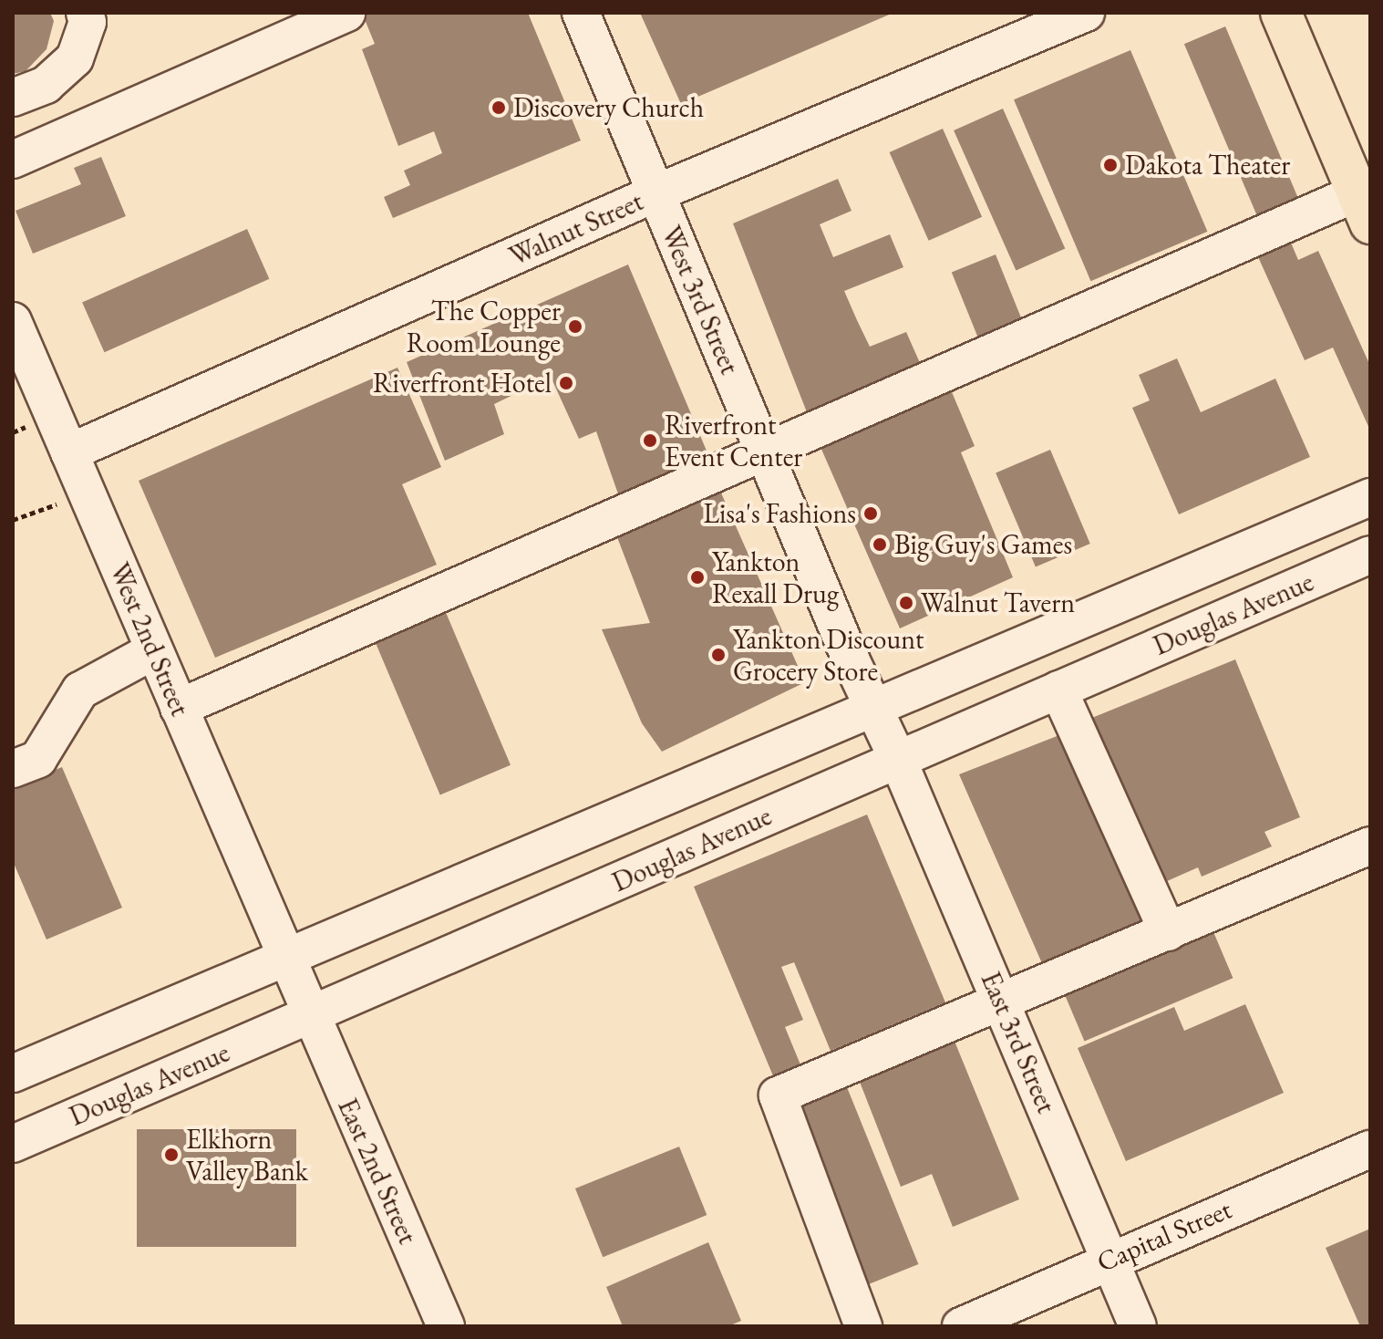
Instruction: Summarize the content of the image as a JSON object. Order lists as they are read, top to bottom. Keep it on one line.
{"streets":{"street":["Walnut Street","West 3rd Street","Douglas Avenue","West 2nd Street","East 3rd Street","East 2nd Street","Capital Street"]},"crossings":[["Walnut Street","West 3rd Street"],["Walnut Street","West 2nd Street"],["West 3rd Street","Douglas Avenue"],["West 3rd Street","East 3rd Street"],["Douglas Avenue","West 2nd Street"],["Douglas Avenue","East 3rd Street"],["Douglas Avenue","East 2nd Street"],["West 2nd Street","East 2nd Street"],["East 3rd Street","Capital Street"]],"places":["Discovery Church","Dakota Theater","The Copper Room Lounge","Riverfront Hotel","Riverfront Event Center","Lisa's Fashions","Big Guy's Games","Yankton Rexall Drug","Walnut Tavern","Yankton Discount Grocery Store","Elkhorn Valley Bank"]}
